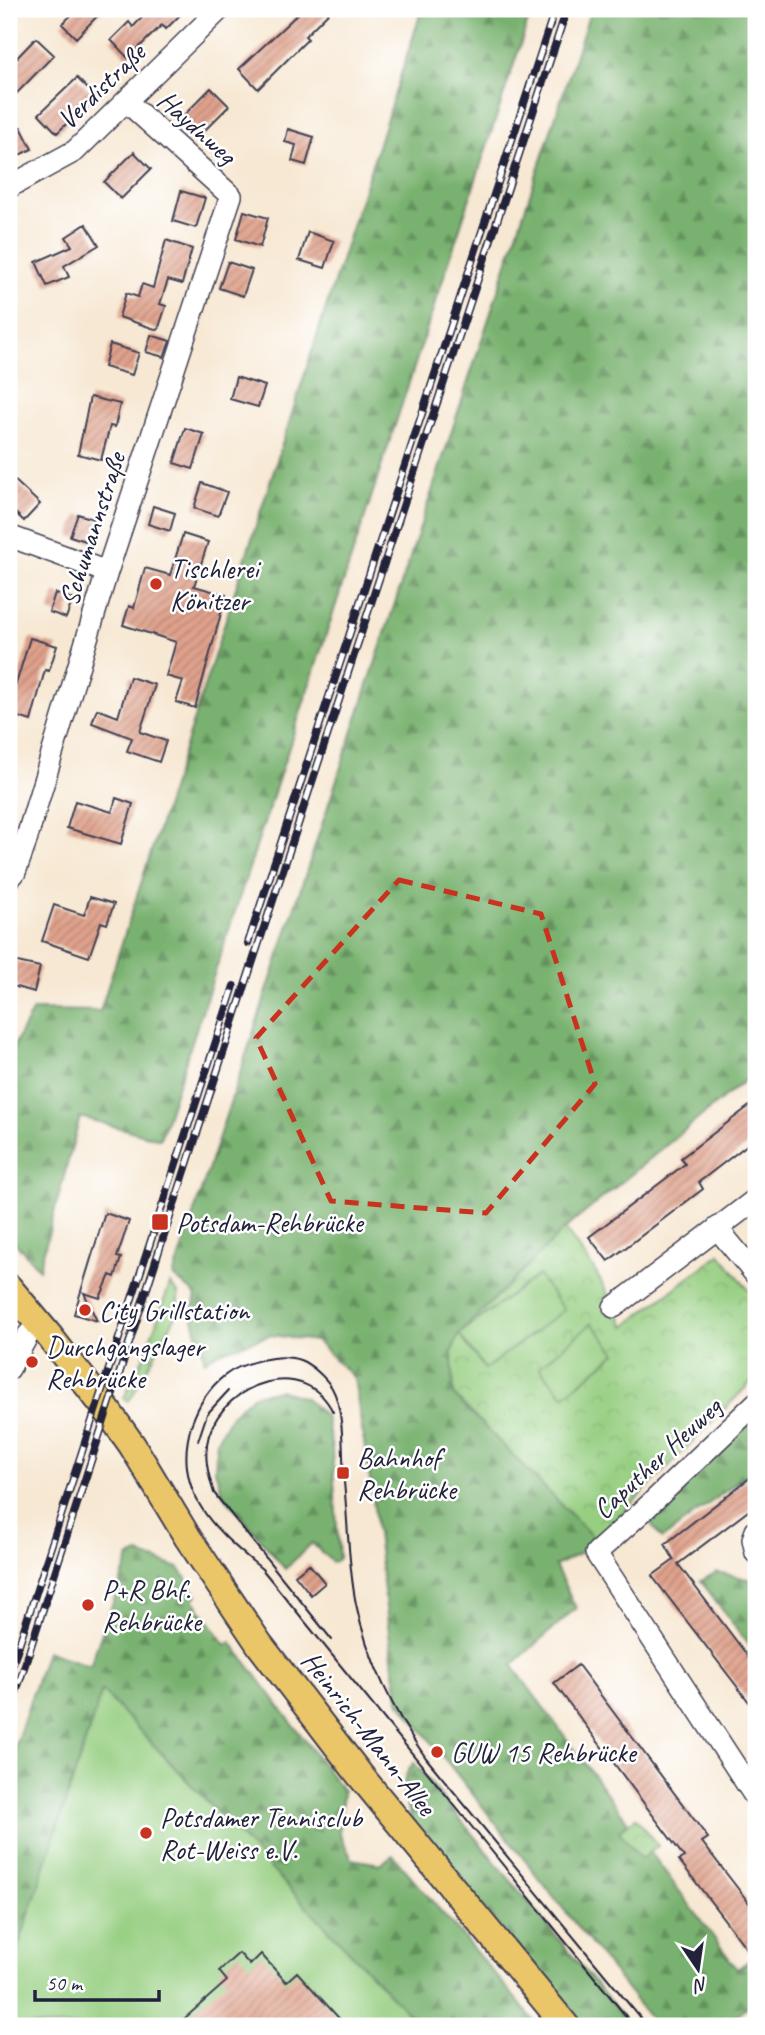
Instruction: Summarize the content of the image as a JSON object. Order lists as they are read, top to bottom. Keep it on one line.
{"streets":{"main road":["Heinrich-Mann-Allee"],"street":["Verdistraße","Haydnweg","Schumannstraße","Caputher Heuweg"]},"crossings":[["Verdistraße","Haydnweg"],["Haydnweg","Schumannstraße"]],"places":{"other":["Tischlerei Könitzer","City Grillstation","Durchgangslager Rehbrücke","P+R Bhf. Rehbrücke","GUW 15 Rehbrücke","Potsdamer Tennisclub Rot-Weiss e.V."],"transit":["Potsdam-Rehbrücke","Bahnhof Rehbrücke"]},"scale_bar":"50 m","north":"bottom"}
